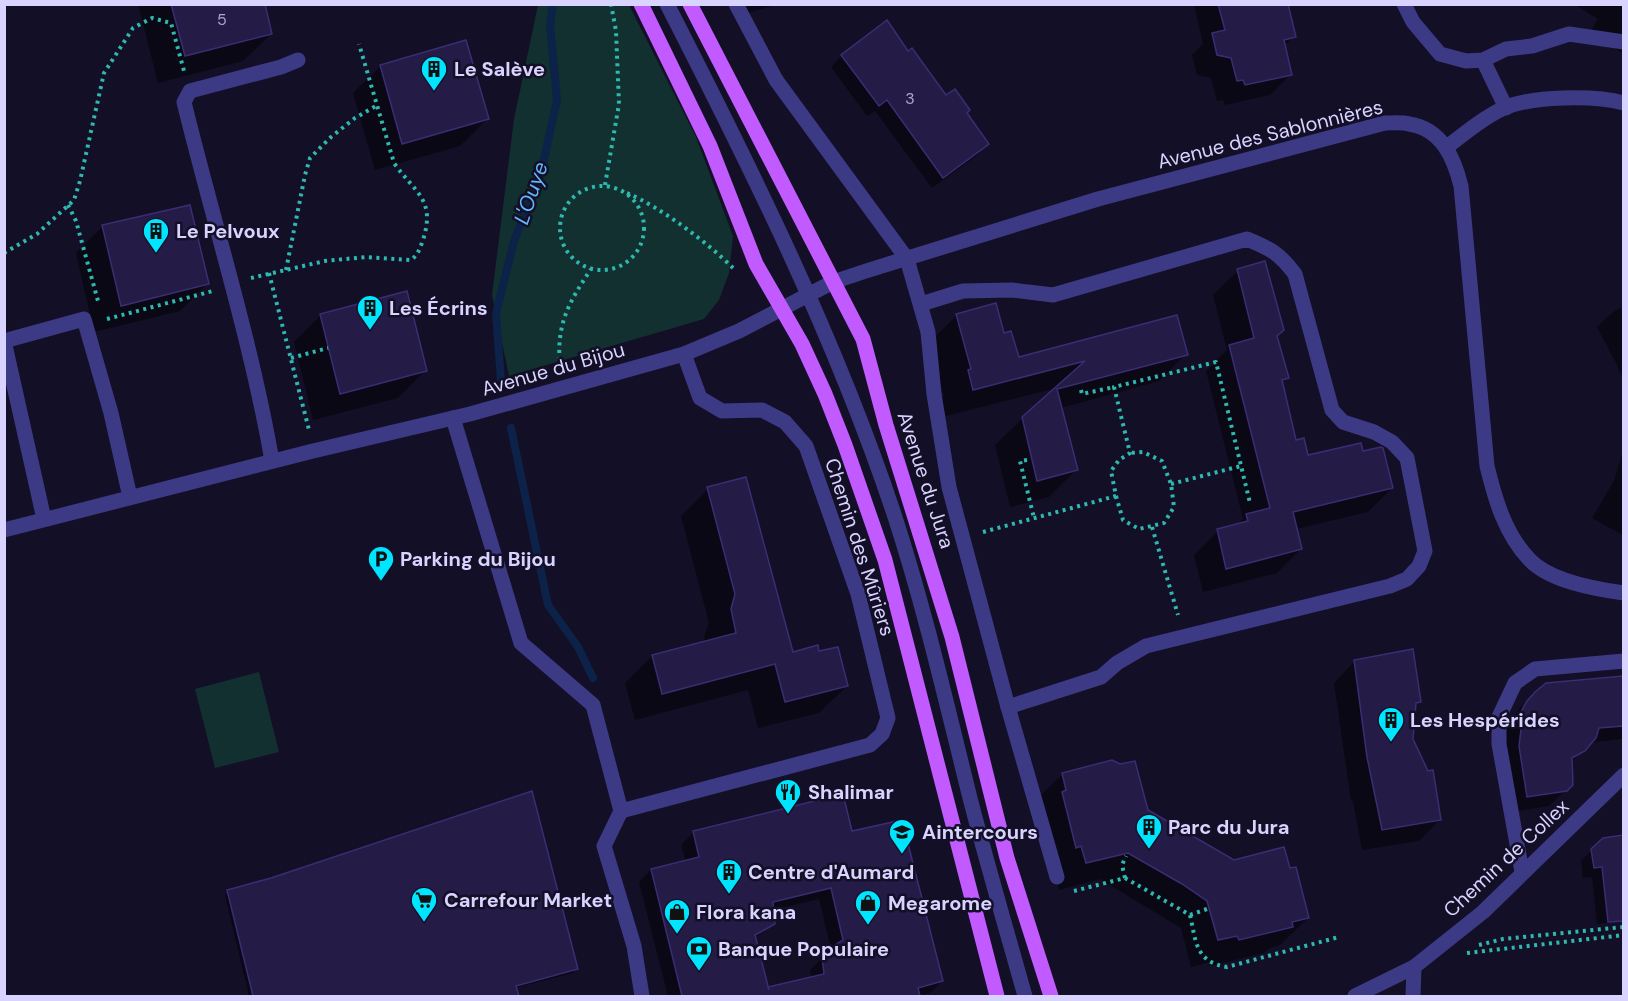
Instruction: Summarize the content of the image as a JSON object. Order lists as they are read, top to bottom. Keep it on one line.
{"streets":{"main road":["Avenue du Jura"],"street":["Avenue des Sablonnières","Avenue du Bijou","Chemin des Mûriers","Chemin de Collex"]},"crossings":[["Avenue des Sablonnières","Avenue du Bijou"],["Avenue des Sablonnières","Avenue du Jura"],["Avenue du Bijou","Avenue du Jura"],["Avenue du Bijou","Chemin des Mûriers"]],"water":["L'Ouye"],"places":{"building":["Le Salève","Le Pelvoux","Les Écrins","Les Hespérides","Parc du Jura","Centre d'Aumard"],"parking":["Parking du Bijou"],"restaurant":["Shalimar"],"school or university":["Aintercours"],"supermarket":["Carrefour Market"],"shop":["Megarome","Flora kana"],"bank":["Banque Populaire"]},"house_numbers":["5","3"]}
